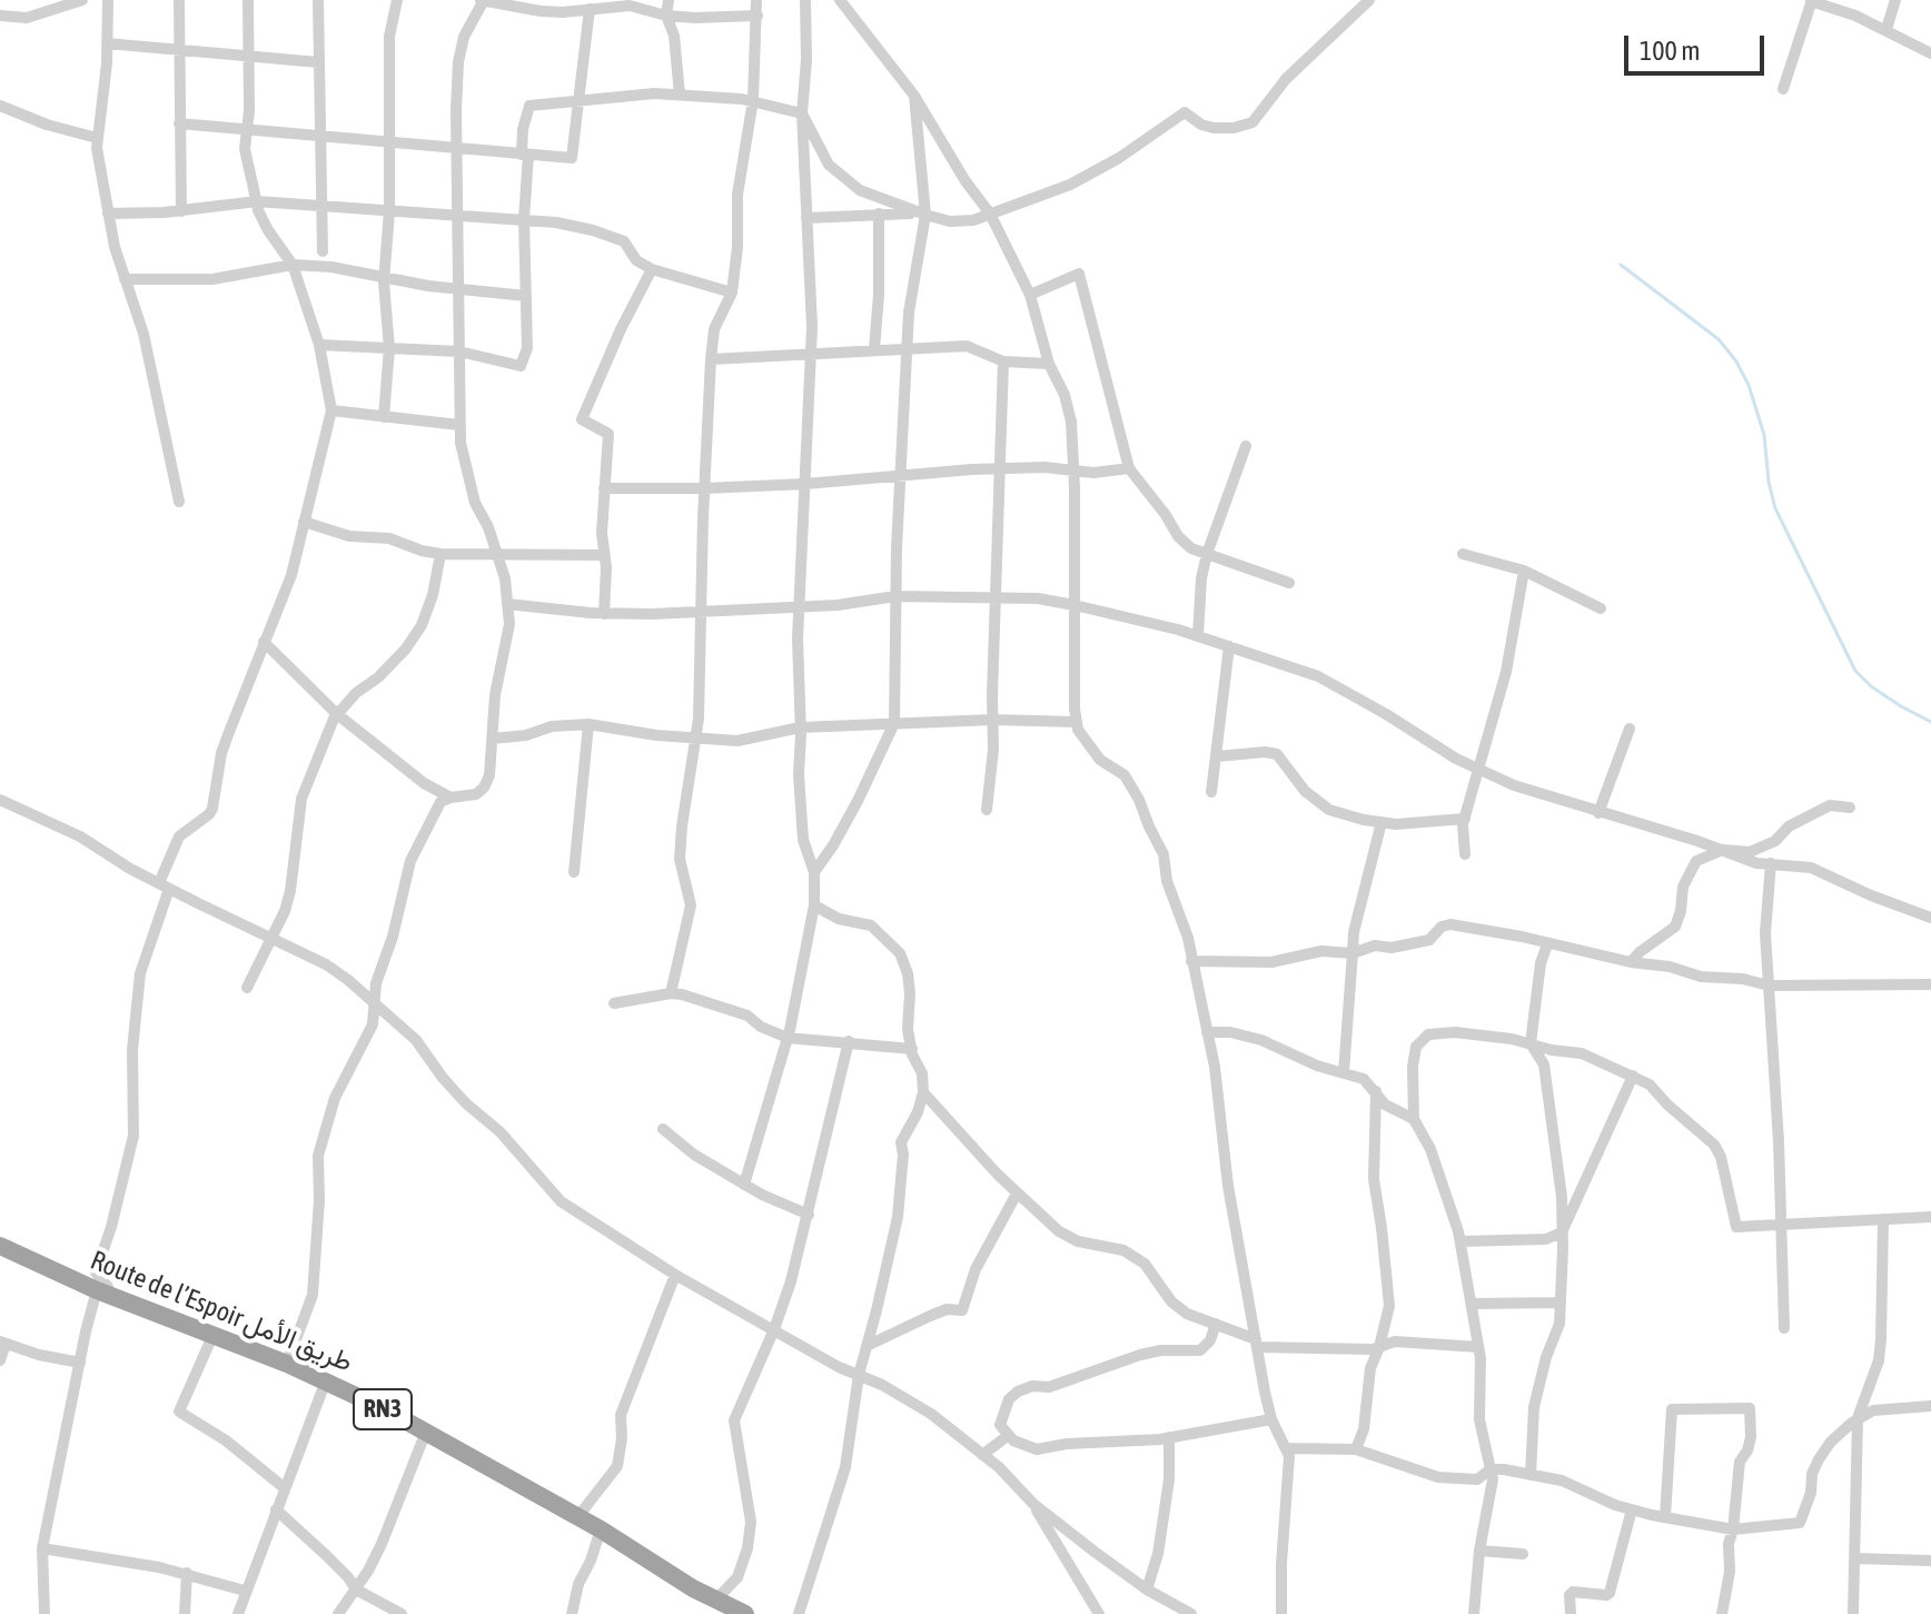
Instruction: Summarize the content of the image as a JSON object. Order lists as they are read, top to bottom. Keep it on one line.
{"streets":{"highway":["Route de l’Espoir طريق الأمل","RN3"]},"scale_bar":"100 m"}
